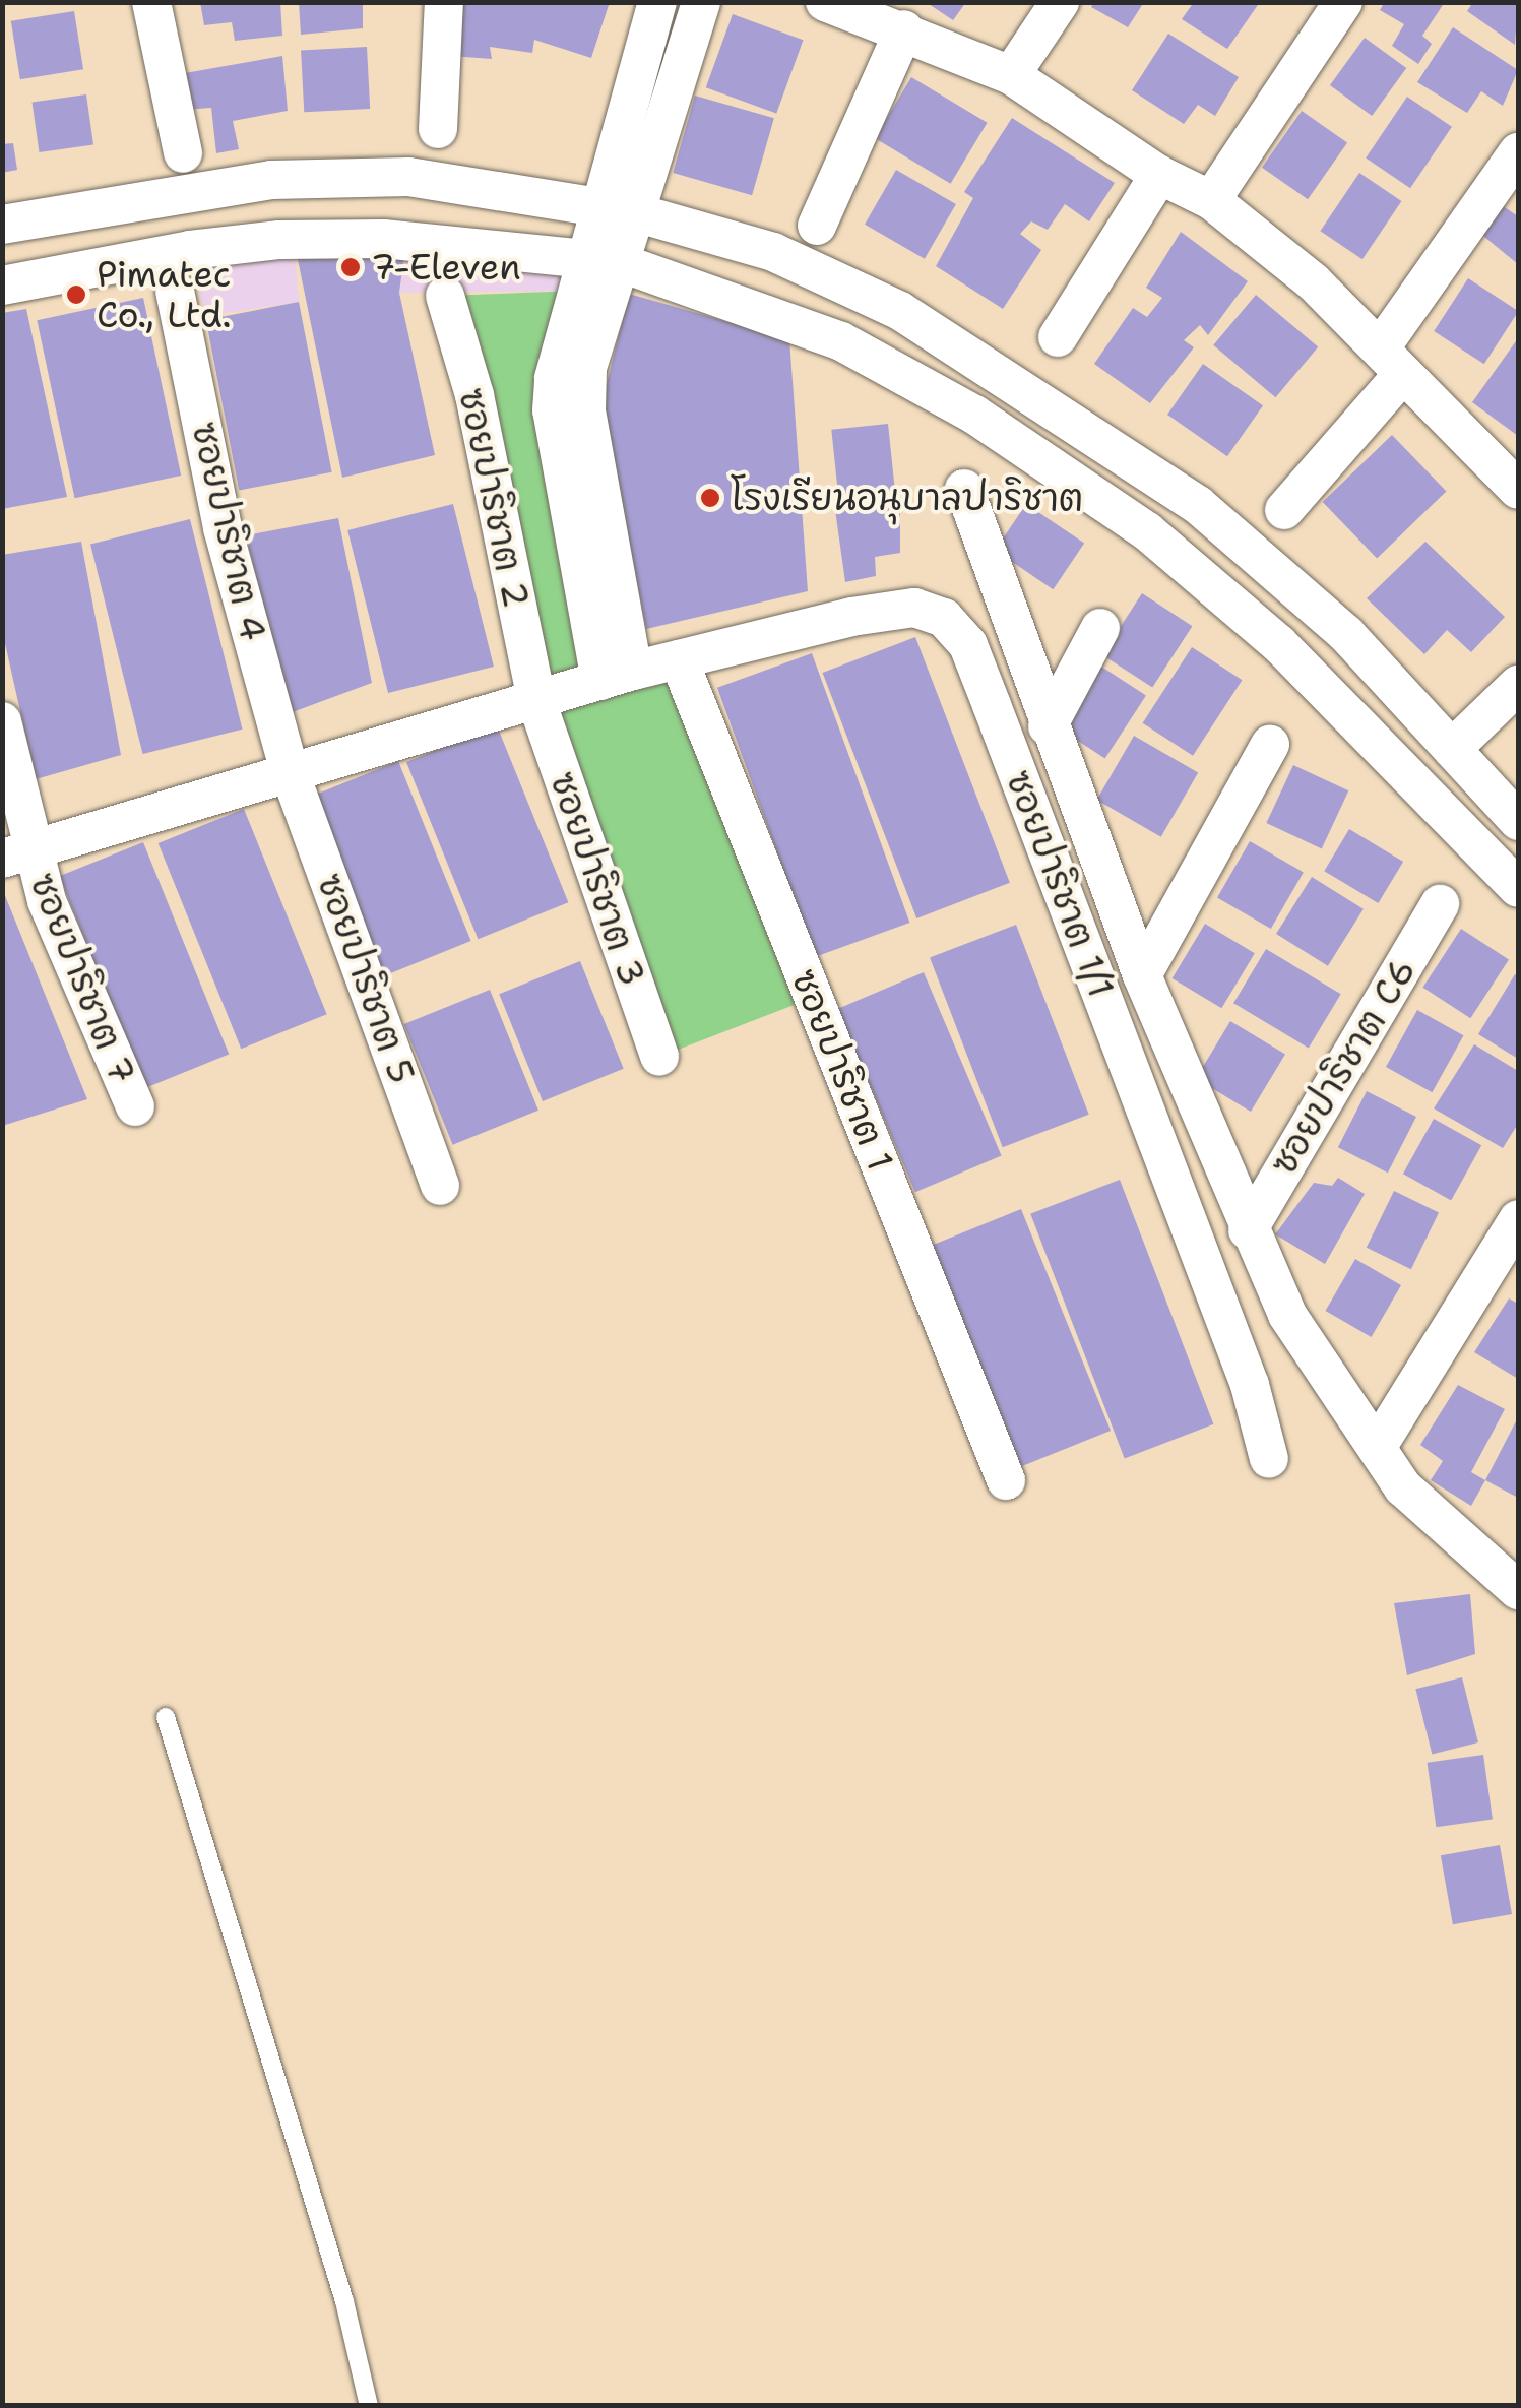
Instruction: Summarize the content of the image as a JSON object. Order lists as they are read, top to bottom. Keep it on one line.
{"streets":{"street":["ซอยปาริชาต 2","ซอยปาริชาต 4","ซอยปาริชาต 3","ซอยปาริชาต 1/1","ซอยปาริชาต 7","ซอยปาริชาต 5","ซอยปาริชาต C6","ซอยปาริชาต 1"]},"crossings":[["ซอยปาริชาต 2","ซอยปาริชาต 3"],["ซอยปาริชาต 2","ซอยปาริชาต 1/1"],["ซอยปาริชาต 4","ซอยปาริชาต 1/1"],["ซอยปาริชาต 4","ซอยปาริชาต 5"],["ซอยปาริชาต 3","ซอยปาริชาต 1/1"],["ซอยปาริชาต 1/1","ซอยปาริชาต 7"],["ซอยปาริชาต 1/1","ซอยปาริชาต 5"],["ซอยปาริชาต 1/1","ซอยปาริชาต 1"]],"places":["7-Eleven","Pimatec Co., Ltd.","โรงเรียนอนุบาลปาริชาต"]}
